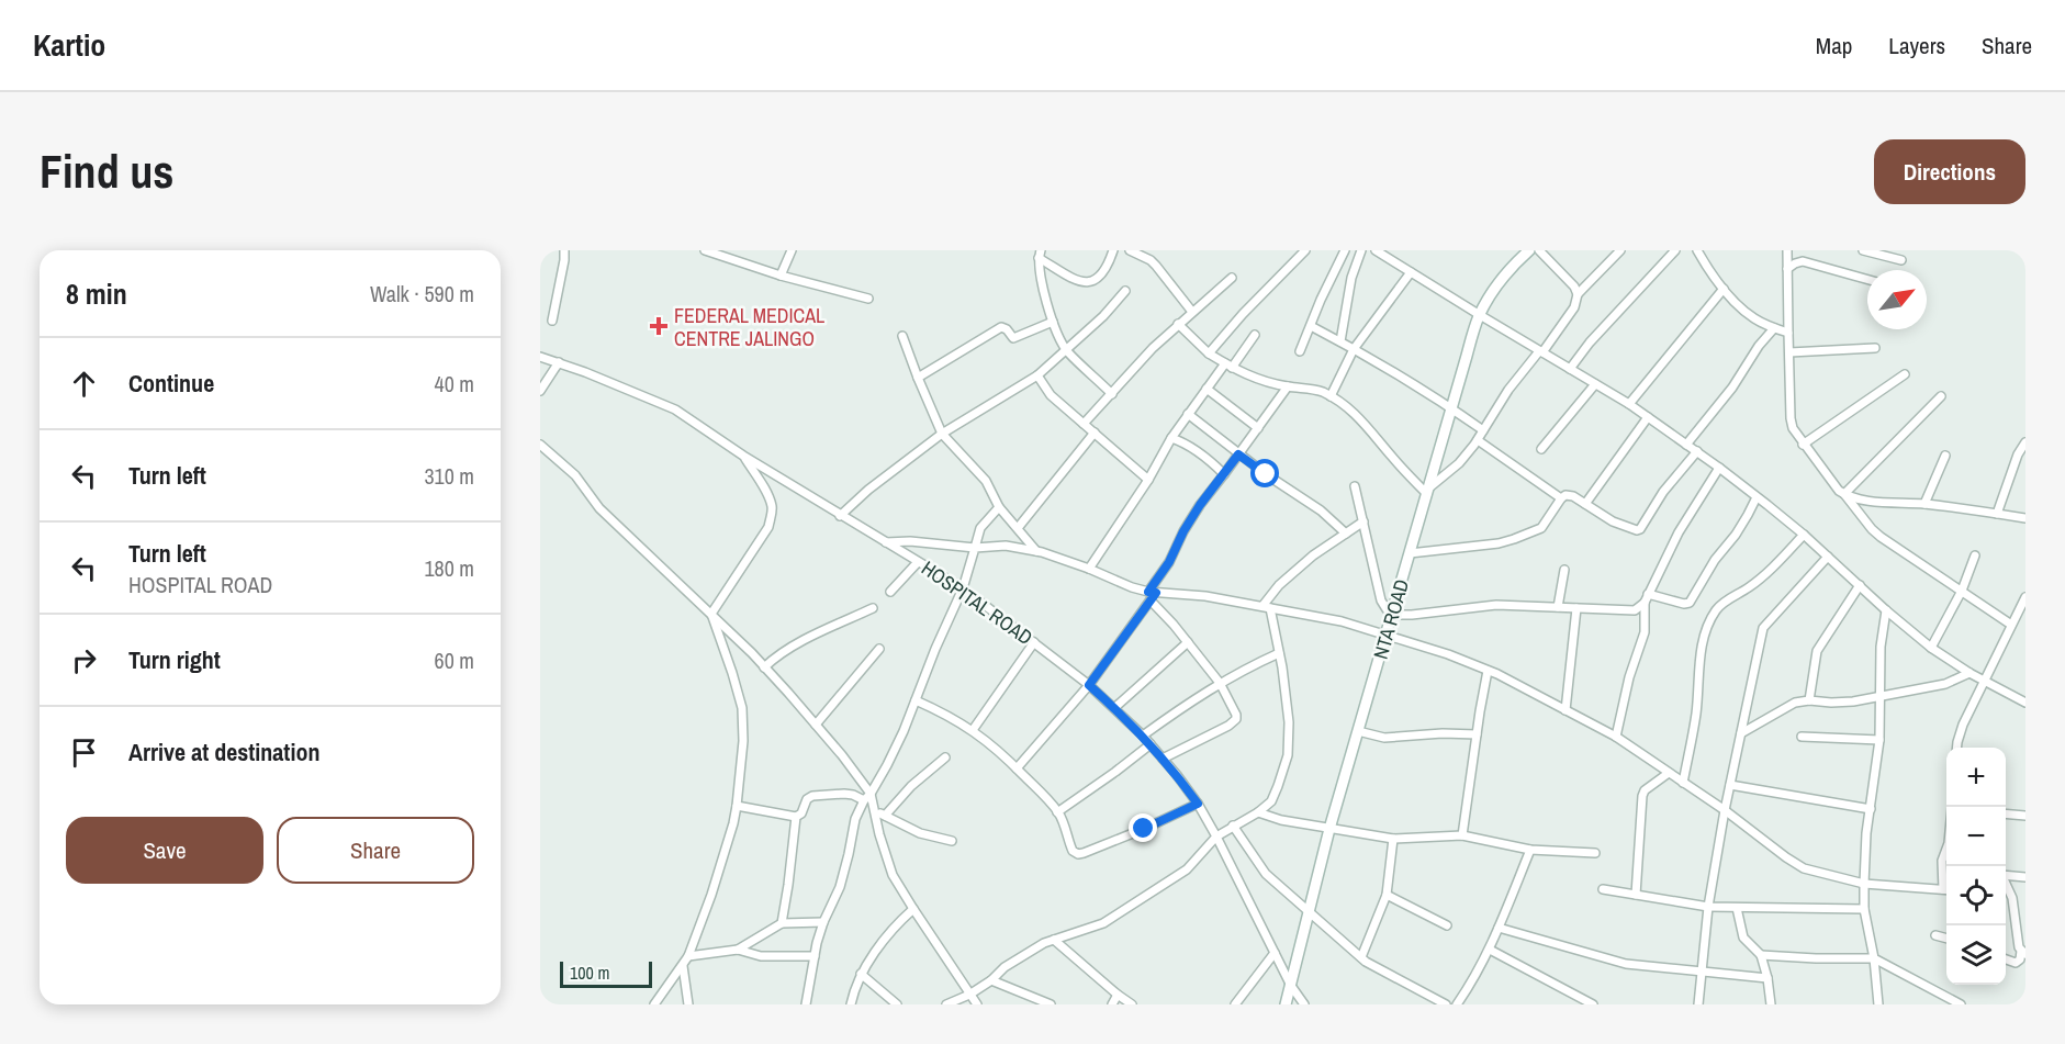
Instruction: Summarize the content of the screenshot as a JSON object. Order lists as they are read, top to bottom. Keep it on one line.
{"streets":{"street":["HOSPITAL ROAD","NTA ROAD"]},"crossings":[["HOSPITAL ROAD","NTA ROAD"]],"places":{"health":["FEDERAL MEDICAL CENTRE JALINGO"]},"scale_bar":"100 m","north":"top right","page":{"header":"Kartio","nav":["Map","Layers","Share"],"buttons":["Directions",["Save","Share"]],"title":"Find us","heading":["8 min","Walk · 590 m"],"list":[["Continue","40 m"],["Turn left","310 m"],["Turn left","HOSPITAL ROAD","180 m"],["Turn right","60 m"],"Arrive at destination"],"map_buttons":["+","−"],"scale":"100 m"}}
